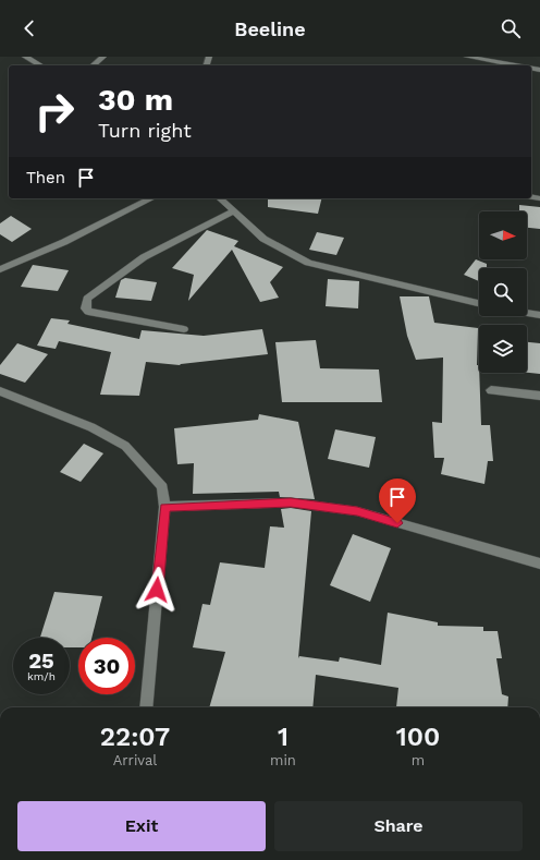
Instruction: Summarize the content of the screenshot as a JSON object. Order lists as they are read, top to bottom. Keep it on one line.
{"north":"right","page":{"header":"Beeline","turn":["30 m","Turn right"],"then":"Then","speed":"25 km/h","limit":"30","eta":["22:07","Arrival","1","min","100","m"],"buttons":["Exit","Share"]}}
